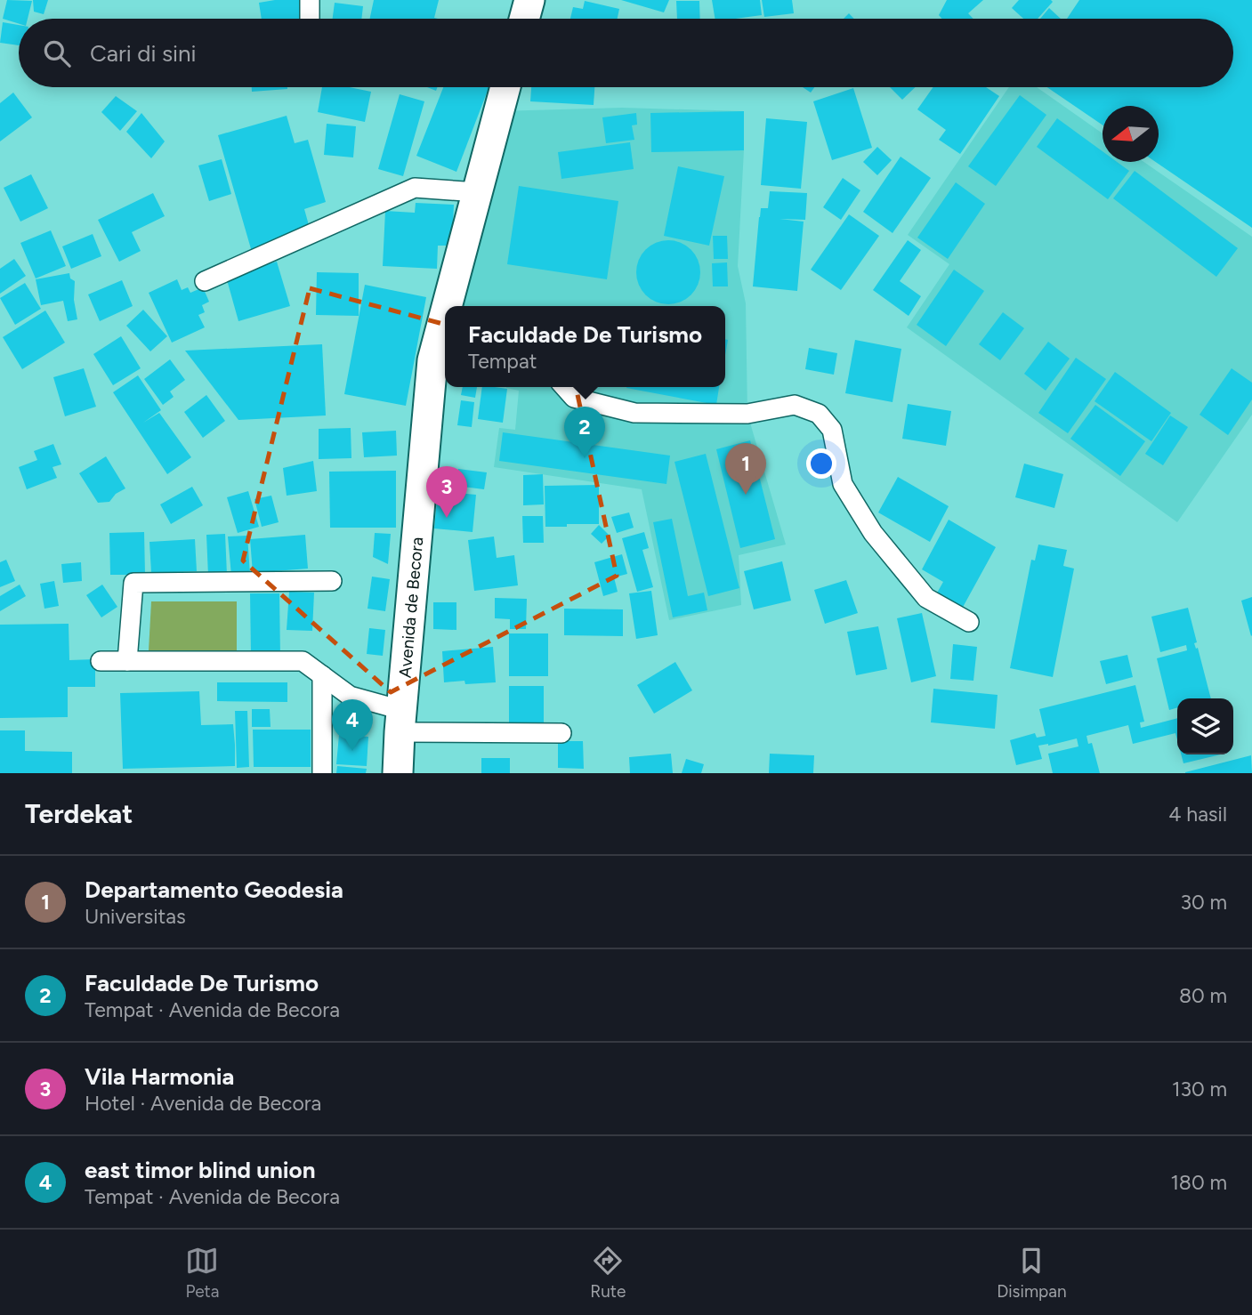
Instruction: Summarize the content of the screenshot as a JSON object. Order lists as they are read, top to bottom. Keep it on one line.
{"streets":{"main road":["Avenida de Becora"]},"north":"left","page":{"search":"Cari di sini","popup":["Faculdade De Turismo","Tempat"],"pins":["2","1","3","4"],"heading":["Terdekat","4 hasil"],"list":[{"mark":"1","name":"Departamento Geodesia","note":"Universitas","value":"30 m"},{"mark":"2","name":"Faculdade De Turismo","note":"Tempat · Avenida de Becora","value":"80 m"},{"mark":"3","name":"Vila Harmonia","note":"Hotel · Avenida de Becora","value":"130 m"},{"mark":"4","name":"east timor blind union","note":"Tempat · Avenida de Becora","value":"180 m"}],"nav":["Peta","Rute","Disimpan"]}}
